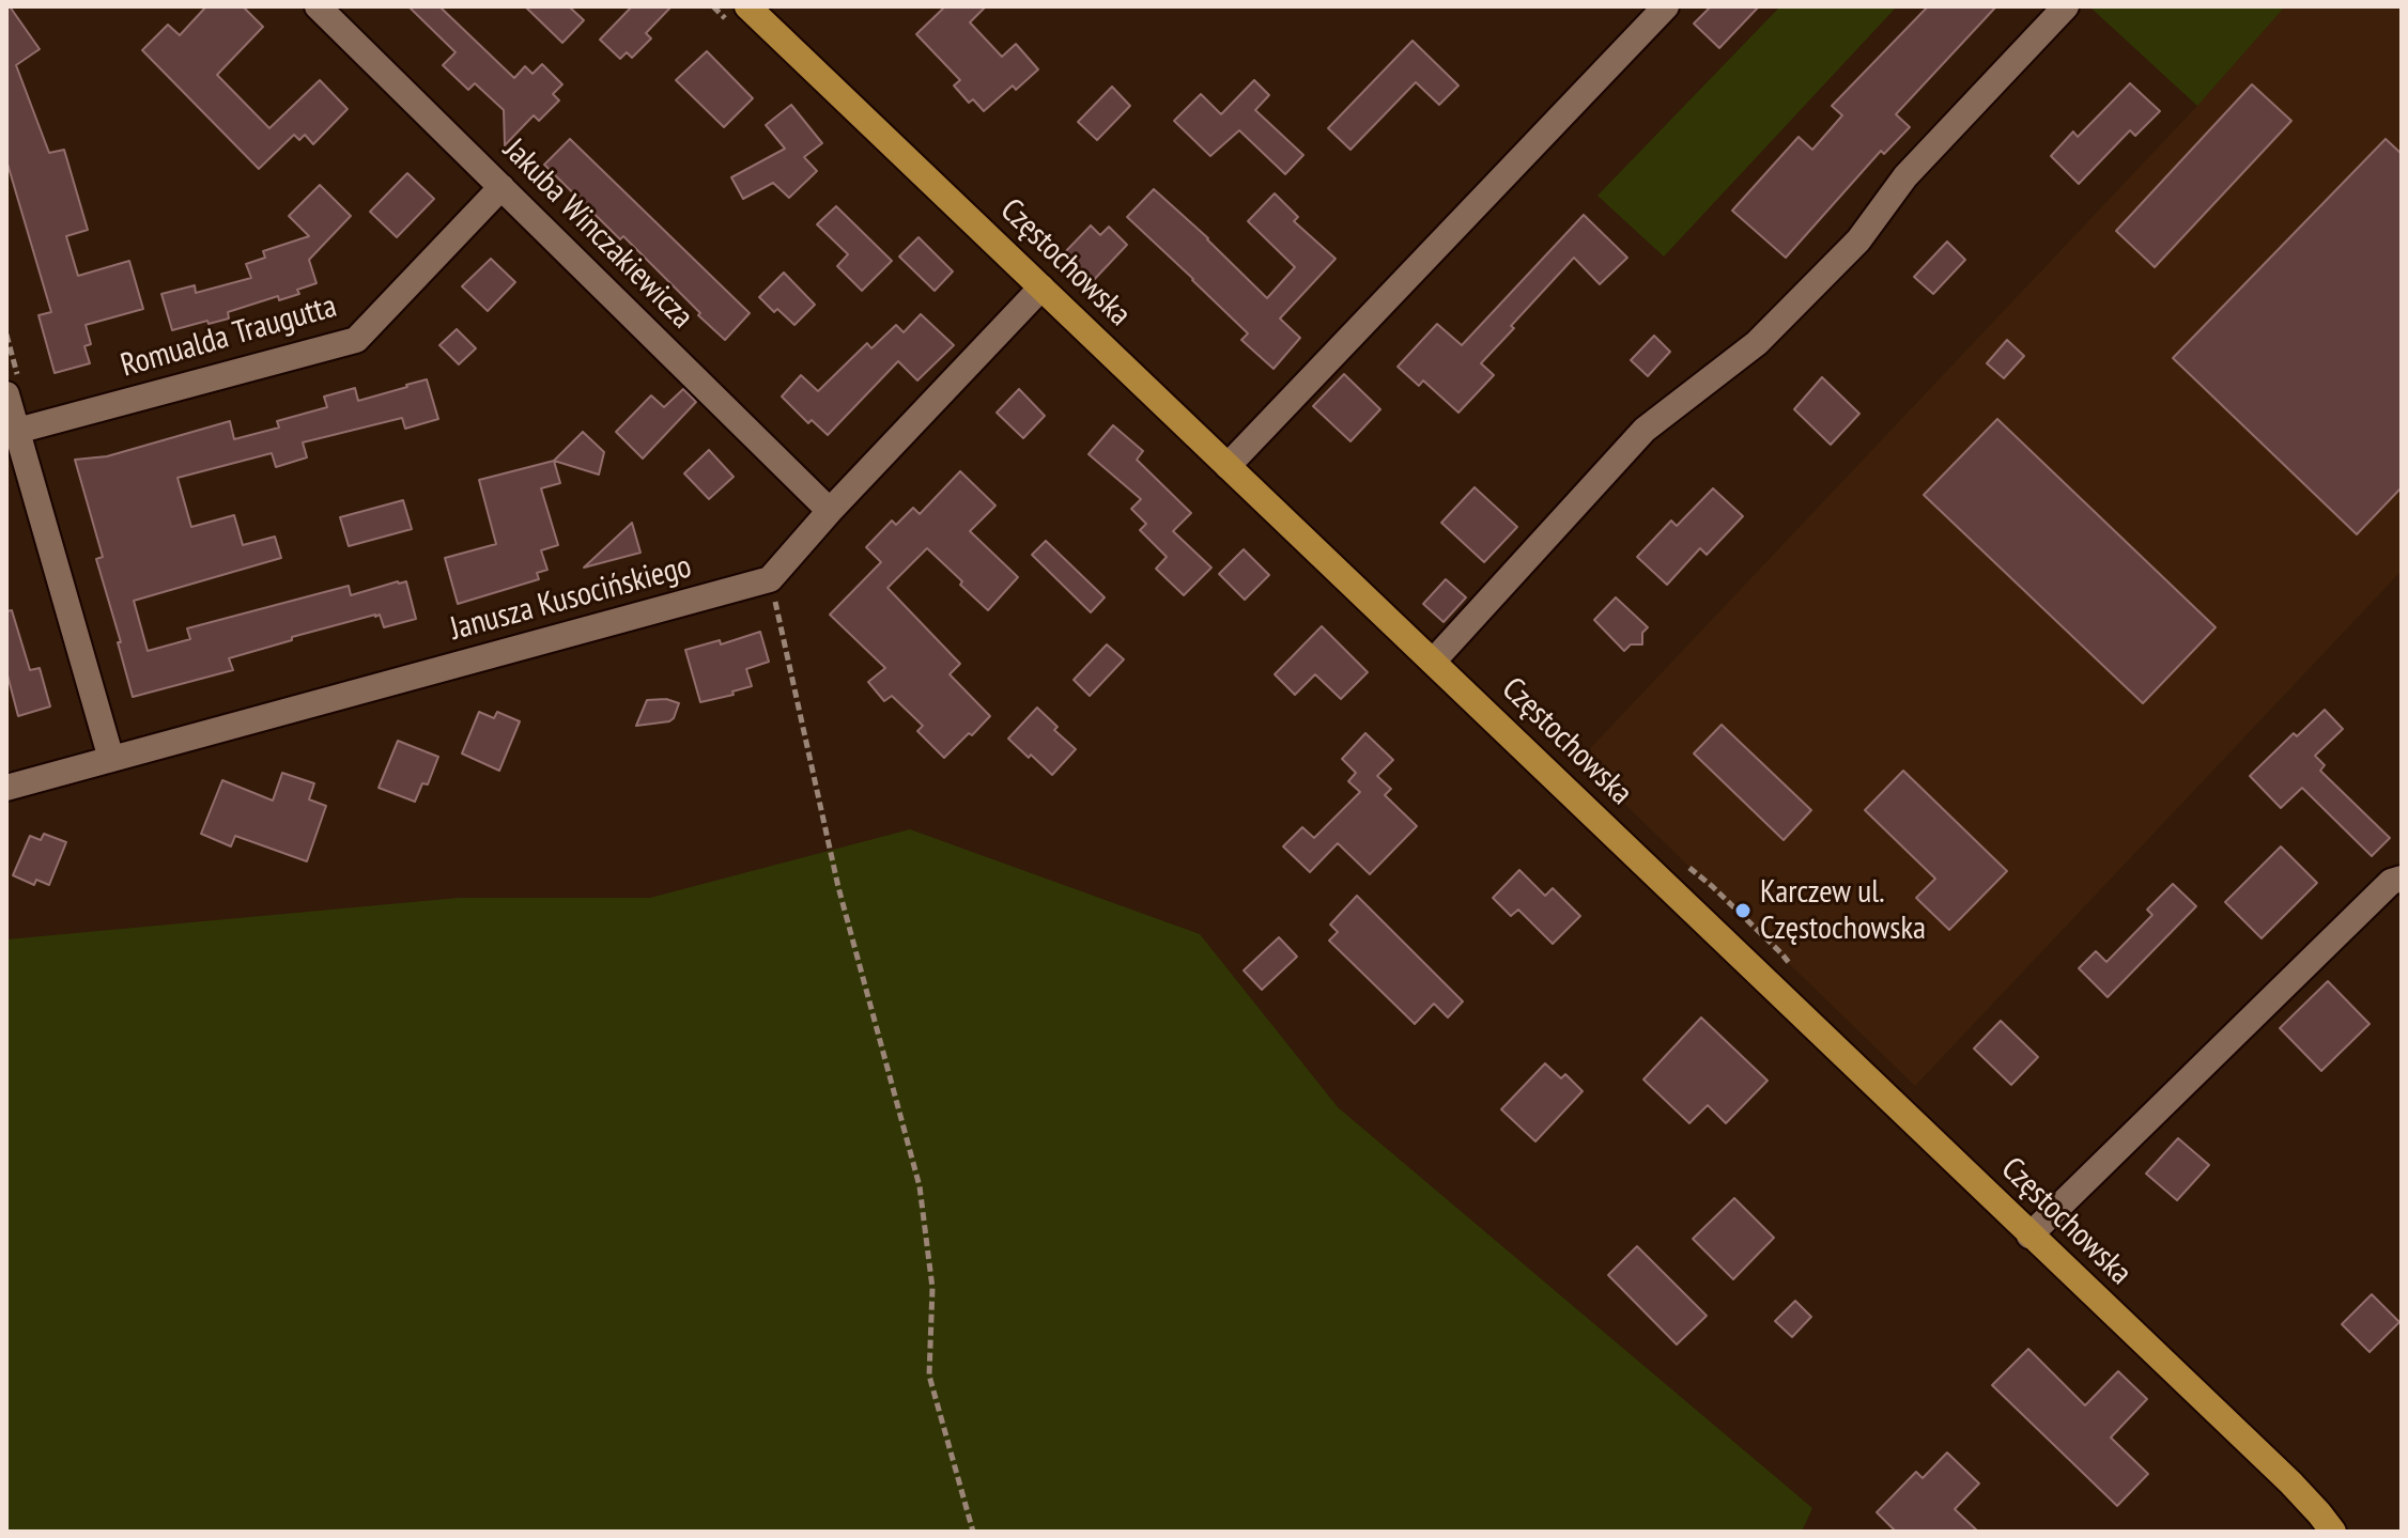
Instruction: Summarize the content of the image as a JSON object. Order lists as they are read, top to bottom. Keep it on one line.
{"streets":{"main road":["Częstochowska"],"street":["Jakuba Winczakiewicza","Romualda Traugutta","Janusza Kusocińskiego"]},"crossings":[["Jakuba Winczakiewicza","Romualda Traugutta"]],"places":["Karczew ul. Częstochowska"]}
